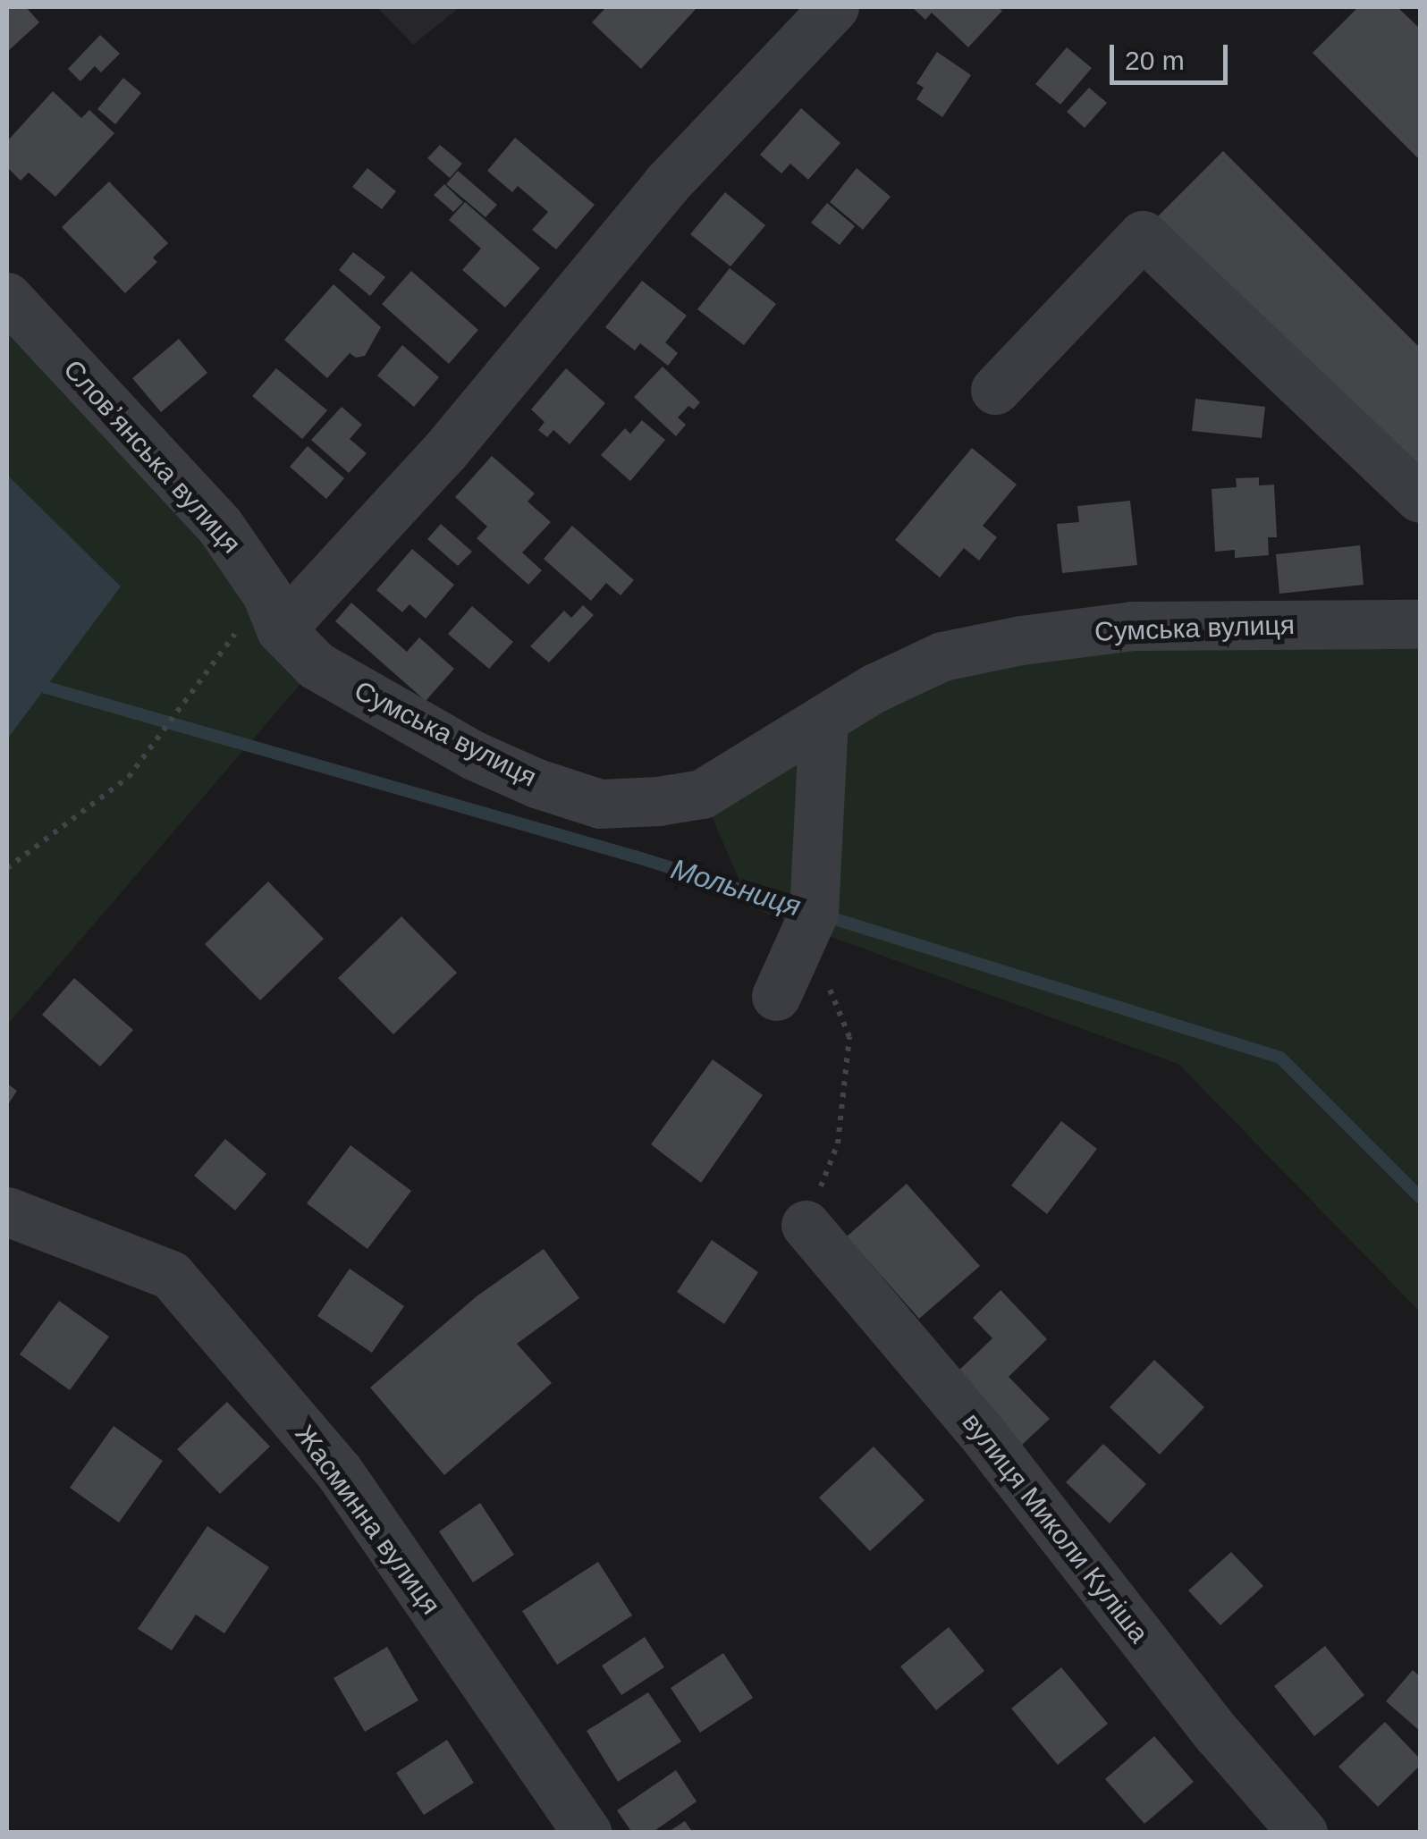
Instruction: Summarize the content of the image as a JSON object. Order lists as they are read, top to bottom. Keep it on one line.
{"streets":{"street":["Словʼянська вулиця","Сумська вулиця","Жасминна вулиця","вулиця Миколи Куліша"]},"crossings":[["Словʼянська вулиця","Сумська вулиця"]],"water":["Мольниця"],"scale_bar":"20 m"}
